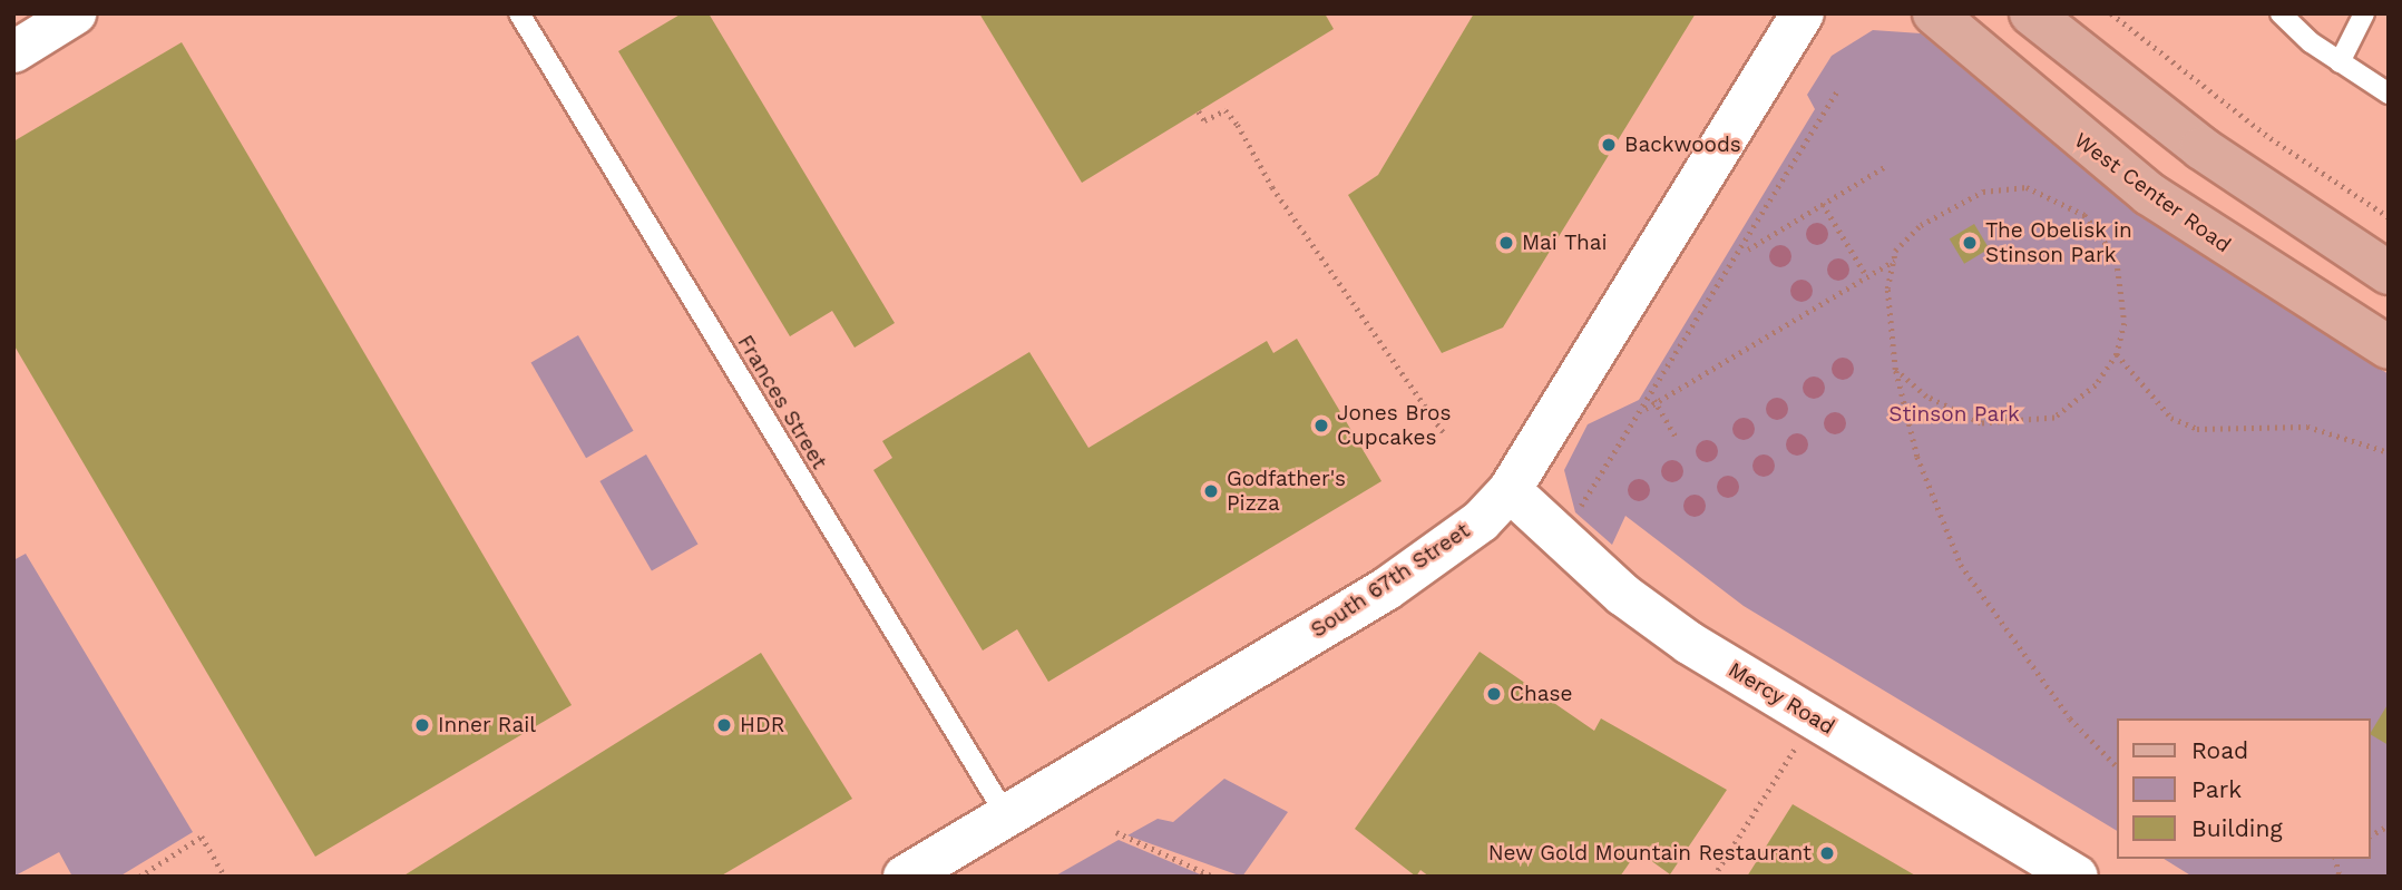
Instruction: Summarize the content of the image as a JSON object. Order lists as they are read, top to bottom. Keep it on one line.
{"streets":{"main road":["West Center Road","South 67th Street","Mercy Road"],"lane":["Frances Street"]},"crossings":[["Frances Street","South 67th Street"],["South 67th Street","Mercy Road"]],"parks":["Stinson Park"],"places":["Backwoods","Mai Thai","The Obelisk in Stinson Park","Jones Bros Cupcakes","Godfather's Pizza","Chase","Inner Rail","HDR","New Gold Mountain Restaurant"],"legend":["Road","Park","Building"]}
